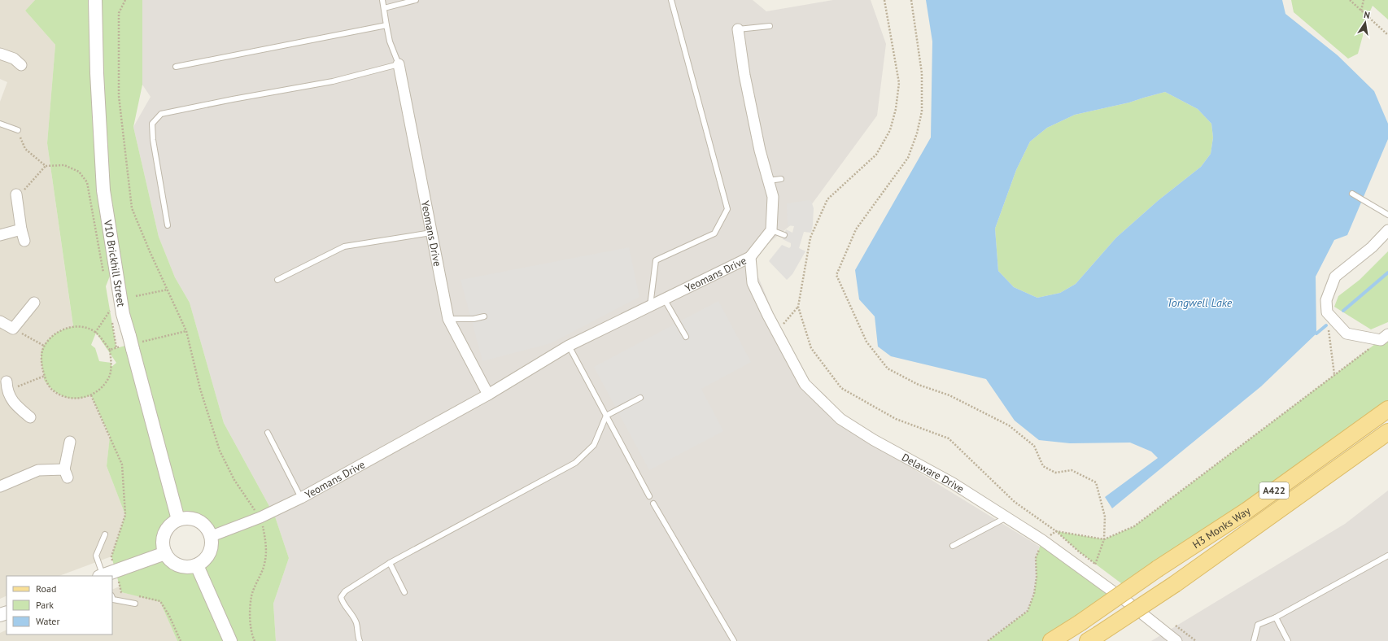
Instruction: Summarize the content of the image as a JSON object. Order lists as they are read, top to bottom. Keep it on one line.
{"streets":{"main road":["A422","H3 Monks Way"],"street":["Yeomans Drive","V10 Brickhill Street","Delaware Drive"]},"crossings":[["Yeomans Drive","V10 Brickhill Street"],["Yeomans Drive","Delaware Drive"]],"water":["Tongwell Lake"],"legend":["Road","Park","Water"],"north":"top"}
